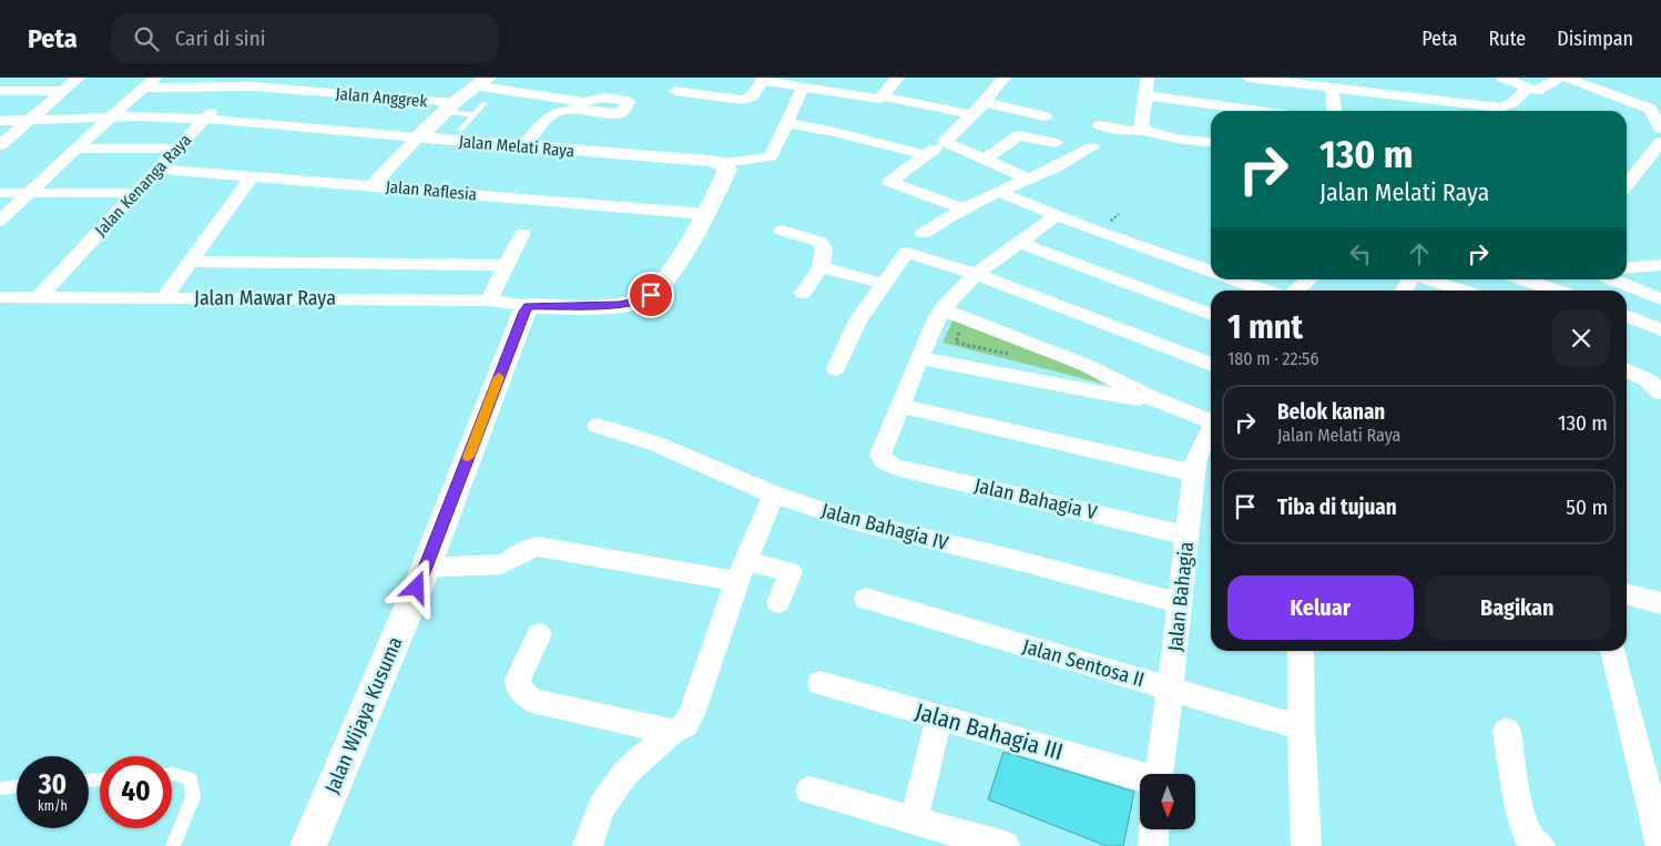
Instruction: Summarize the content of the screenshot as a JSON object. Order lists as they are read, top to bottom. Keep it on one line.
{"streets":{"street":["Jalan Anggrek","Jalan Melati Raya","Jalan Kenanga Raya","Jalan Raflesia","Jalan Mawar Raya","Jalan Bahagia V","Jalan Bahagia IV","Jalan Bahagia","Jalan Sentosa II","Jalan Wijaya Kusuma","Jalan Bahagia III"]},"crossings":[["Jalan Anggrek","Jalan Kenanga Raya"],["Jalan Melati Raya","Jalan Kenanga Raya"],["Jalan Kenanga Raya","Jalan Raflesia"],["Jalan Kenanga Raya","Jalan Mawar Raya"],["Jalan Mawar Raya","Jalan Wijaya Kusuma"],["Jalan Bahagia V","Jalan Bahagia"],["Jalan Bahagia IV","Jalan Bahagia"],["Jalan Bahagia","Jalan Sentosa II"]],"north":"bottom","page":{"header":"Peta","search":"Cari di sini","nav":["Peta","Rute","Disimpan"],"turn":["130 m","Jalan Melati Raya"],"heading":["1 mnt","180 m · 22:56"],"list":[{"name":"Belok kanan","note":"Jalan Melati Raya","value":"130 m"},{"name":"Tiba di tujuan","value":"50 m"}],"buttons":["Keluar","Bagikan"],"speed":"30 km/h","limit":"40"}}
